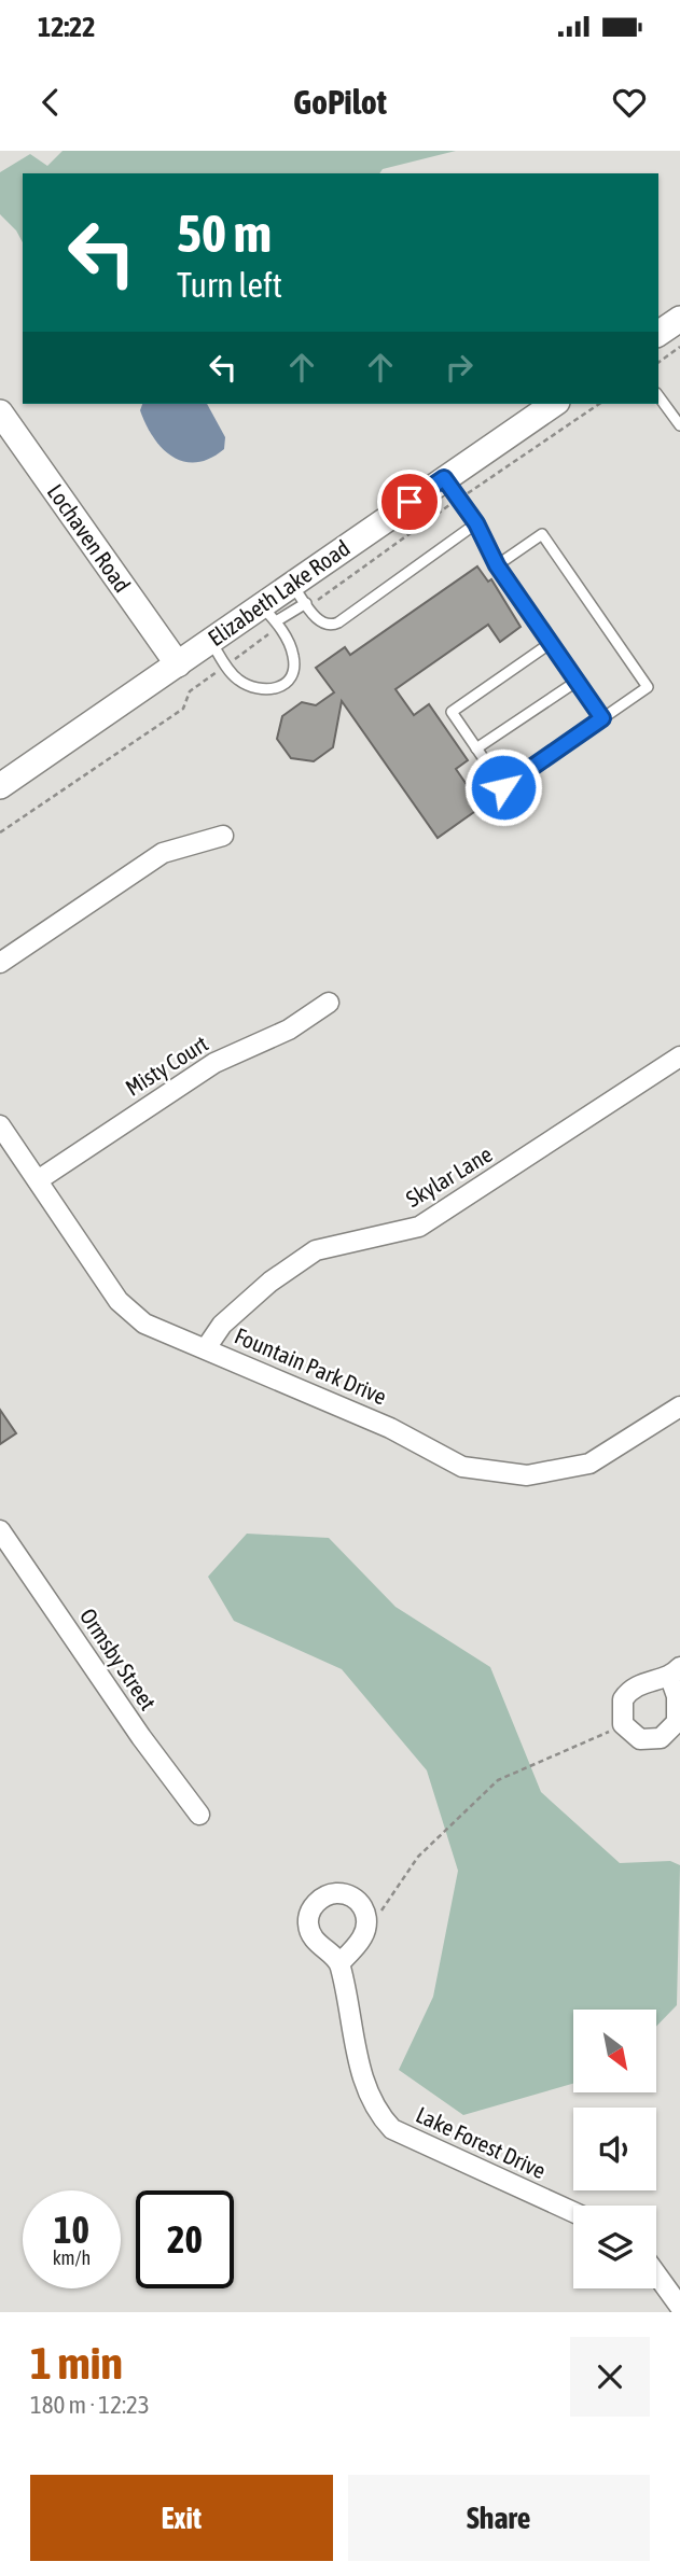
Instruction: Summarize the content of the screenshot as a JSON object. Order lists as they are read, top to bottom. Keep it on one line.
{"streets":{"street":["Lochaven Road","Elizabeth Lake Road","Misty Court","Skylar Lane","Fountain Park Drive","Ormsby Street","Lake Forest Drive"]},"crossings":[["Lochaven Road","Elizabeth Lake Road"],["Misty Court","Fountain Park Drive"],["Skylar Lane","Fountain Park Drive"]],"north":"bottom right","page":{"status":"12:22","header":"GoPilot","turn":["50 m","Turn left"],"speed":"10 km/h","limit":"20","heading":["1 min","180 m · 12:23"],"buttons":["Exit","Share"]}}
